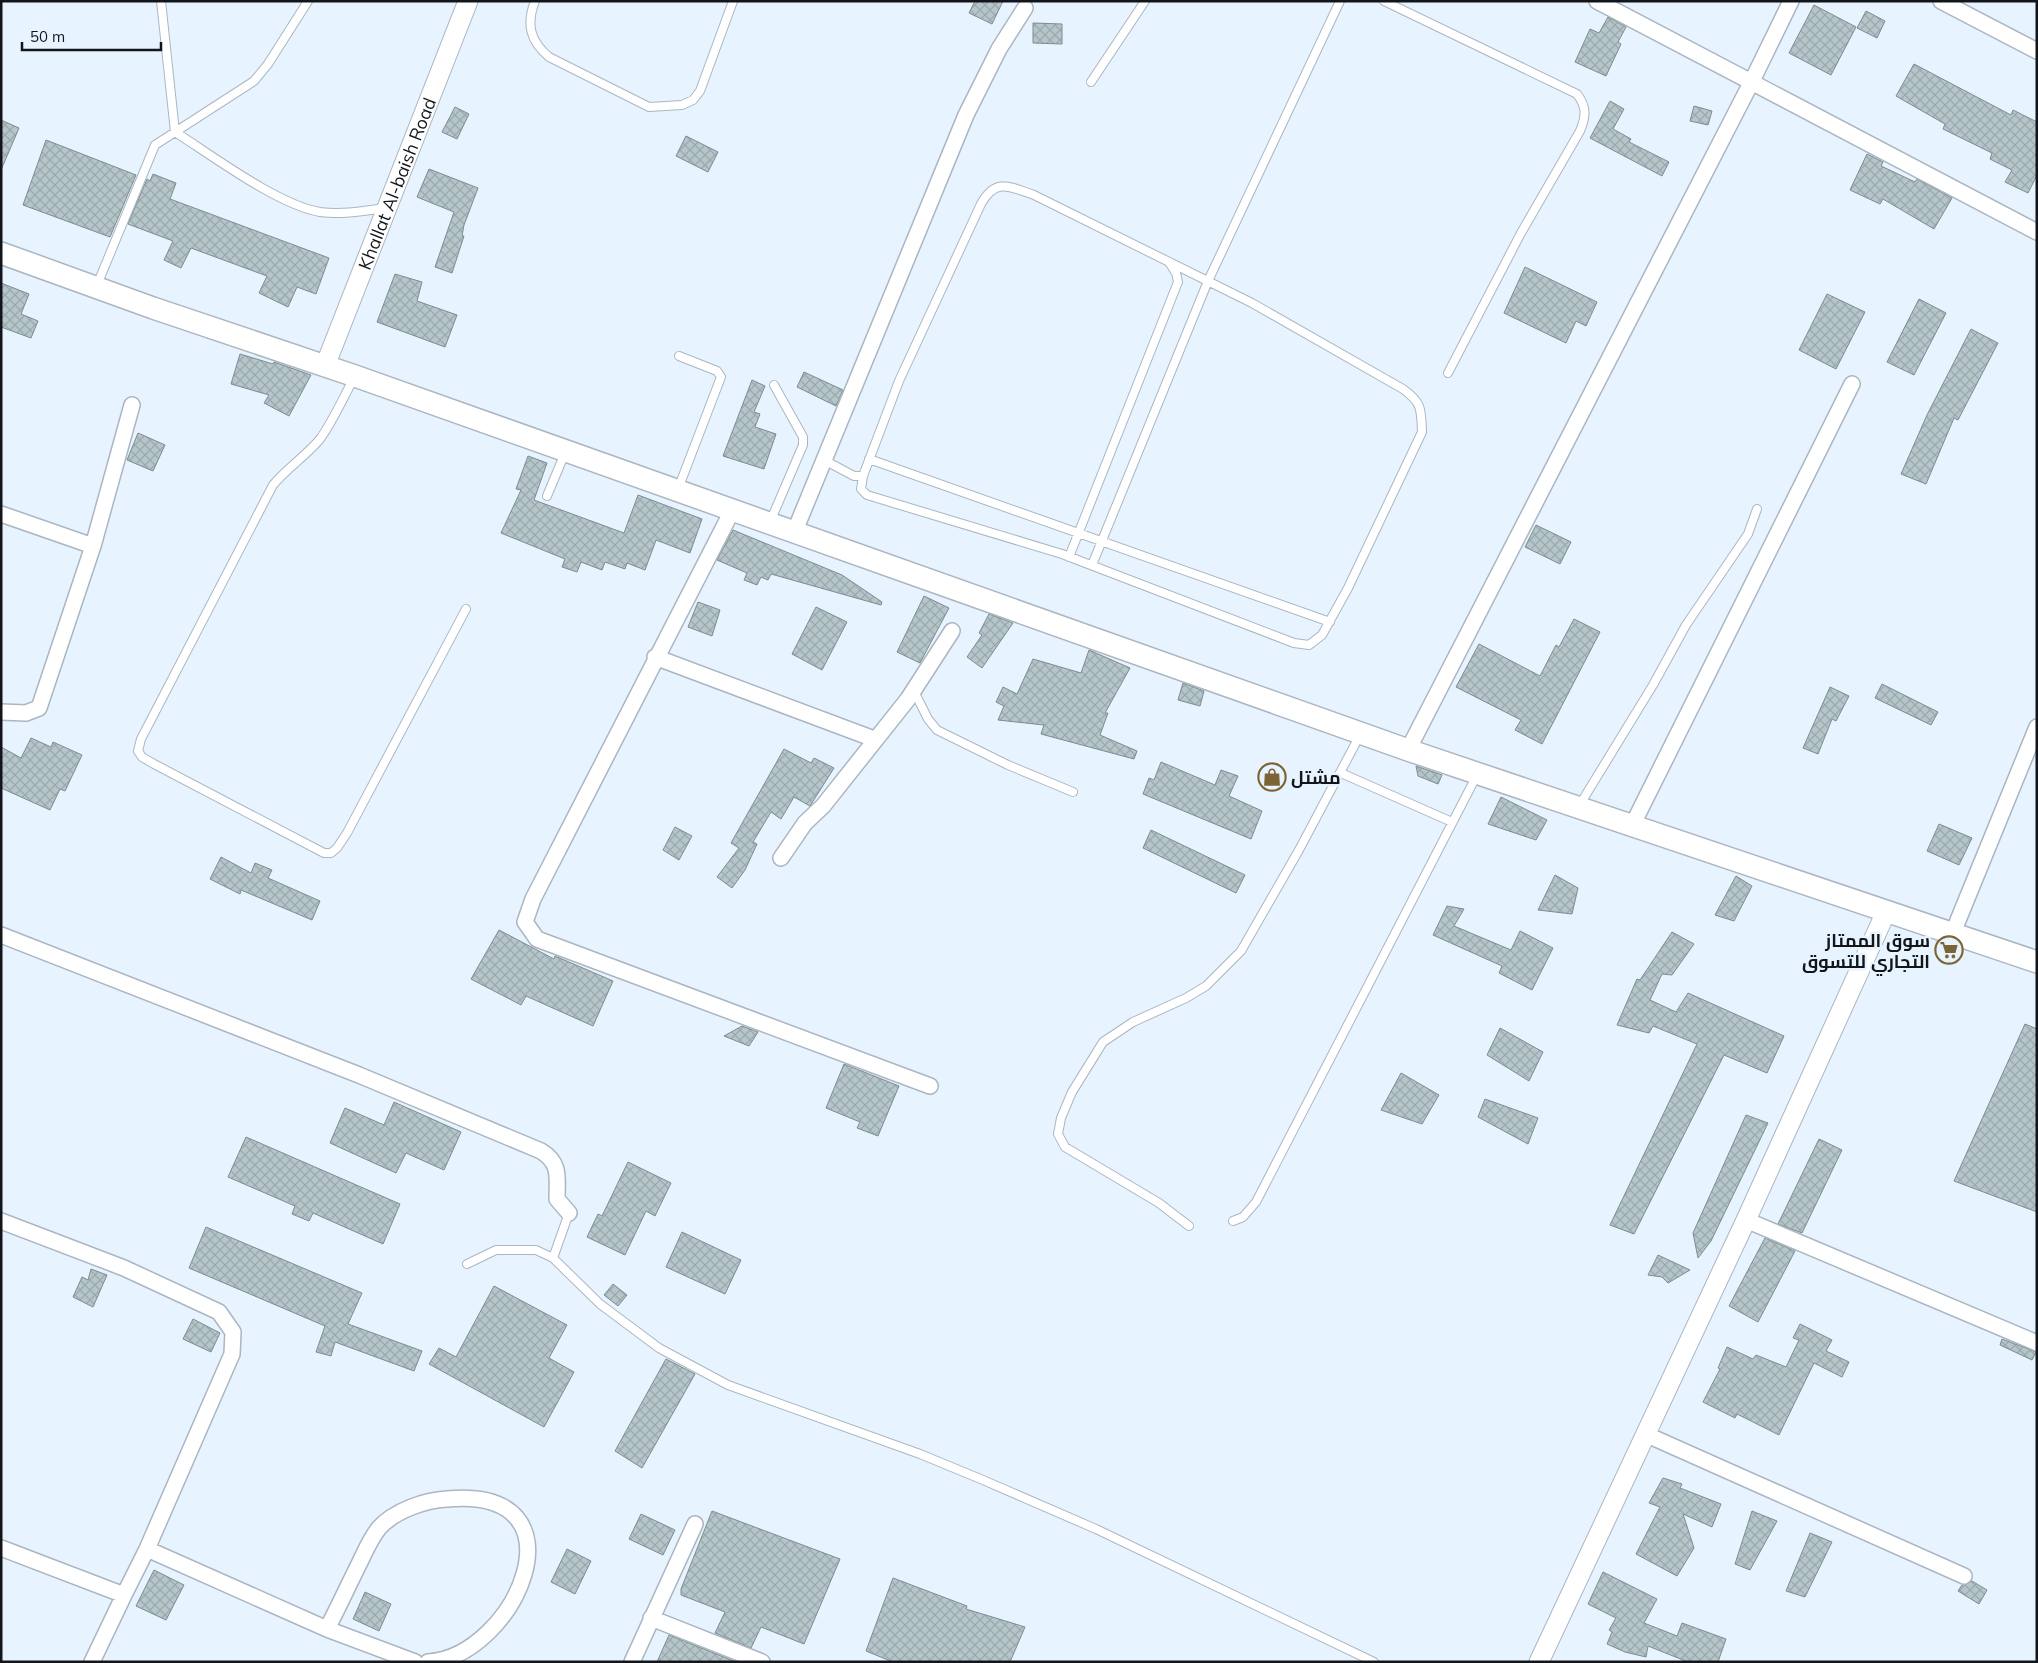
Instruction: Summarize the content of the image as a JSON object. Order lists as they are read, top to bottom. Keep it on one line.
{"streets":{"street":["Khallat Al-baish Road"]},"places":{"shop":["مشتل"],"supermarket":["سوق الممتاز التجاري للتسوق"]},"scale_bar":"50 m"}
